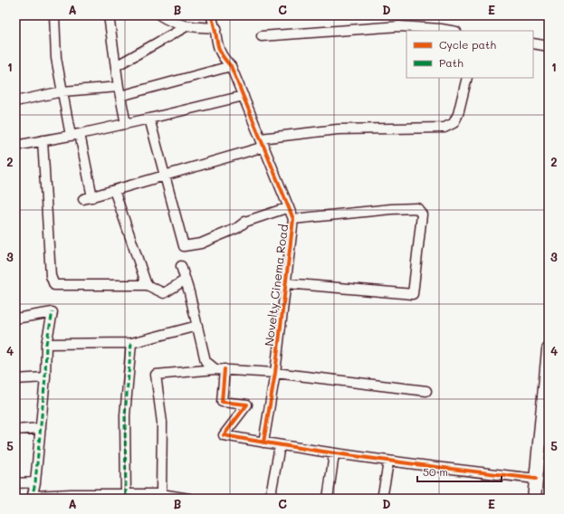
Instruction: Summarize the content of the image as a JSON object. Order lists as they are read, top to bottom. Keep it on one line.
{"streets":{"street":["Novelty Cinema Road"]},"legend":["Cycle path","Path"],"scale_bar":"50 m","grid":{"columns":["A","B","C","D","E"],"rows":["1","2","3","4","5"]}}
